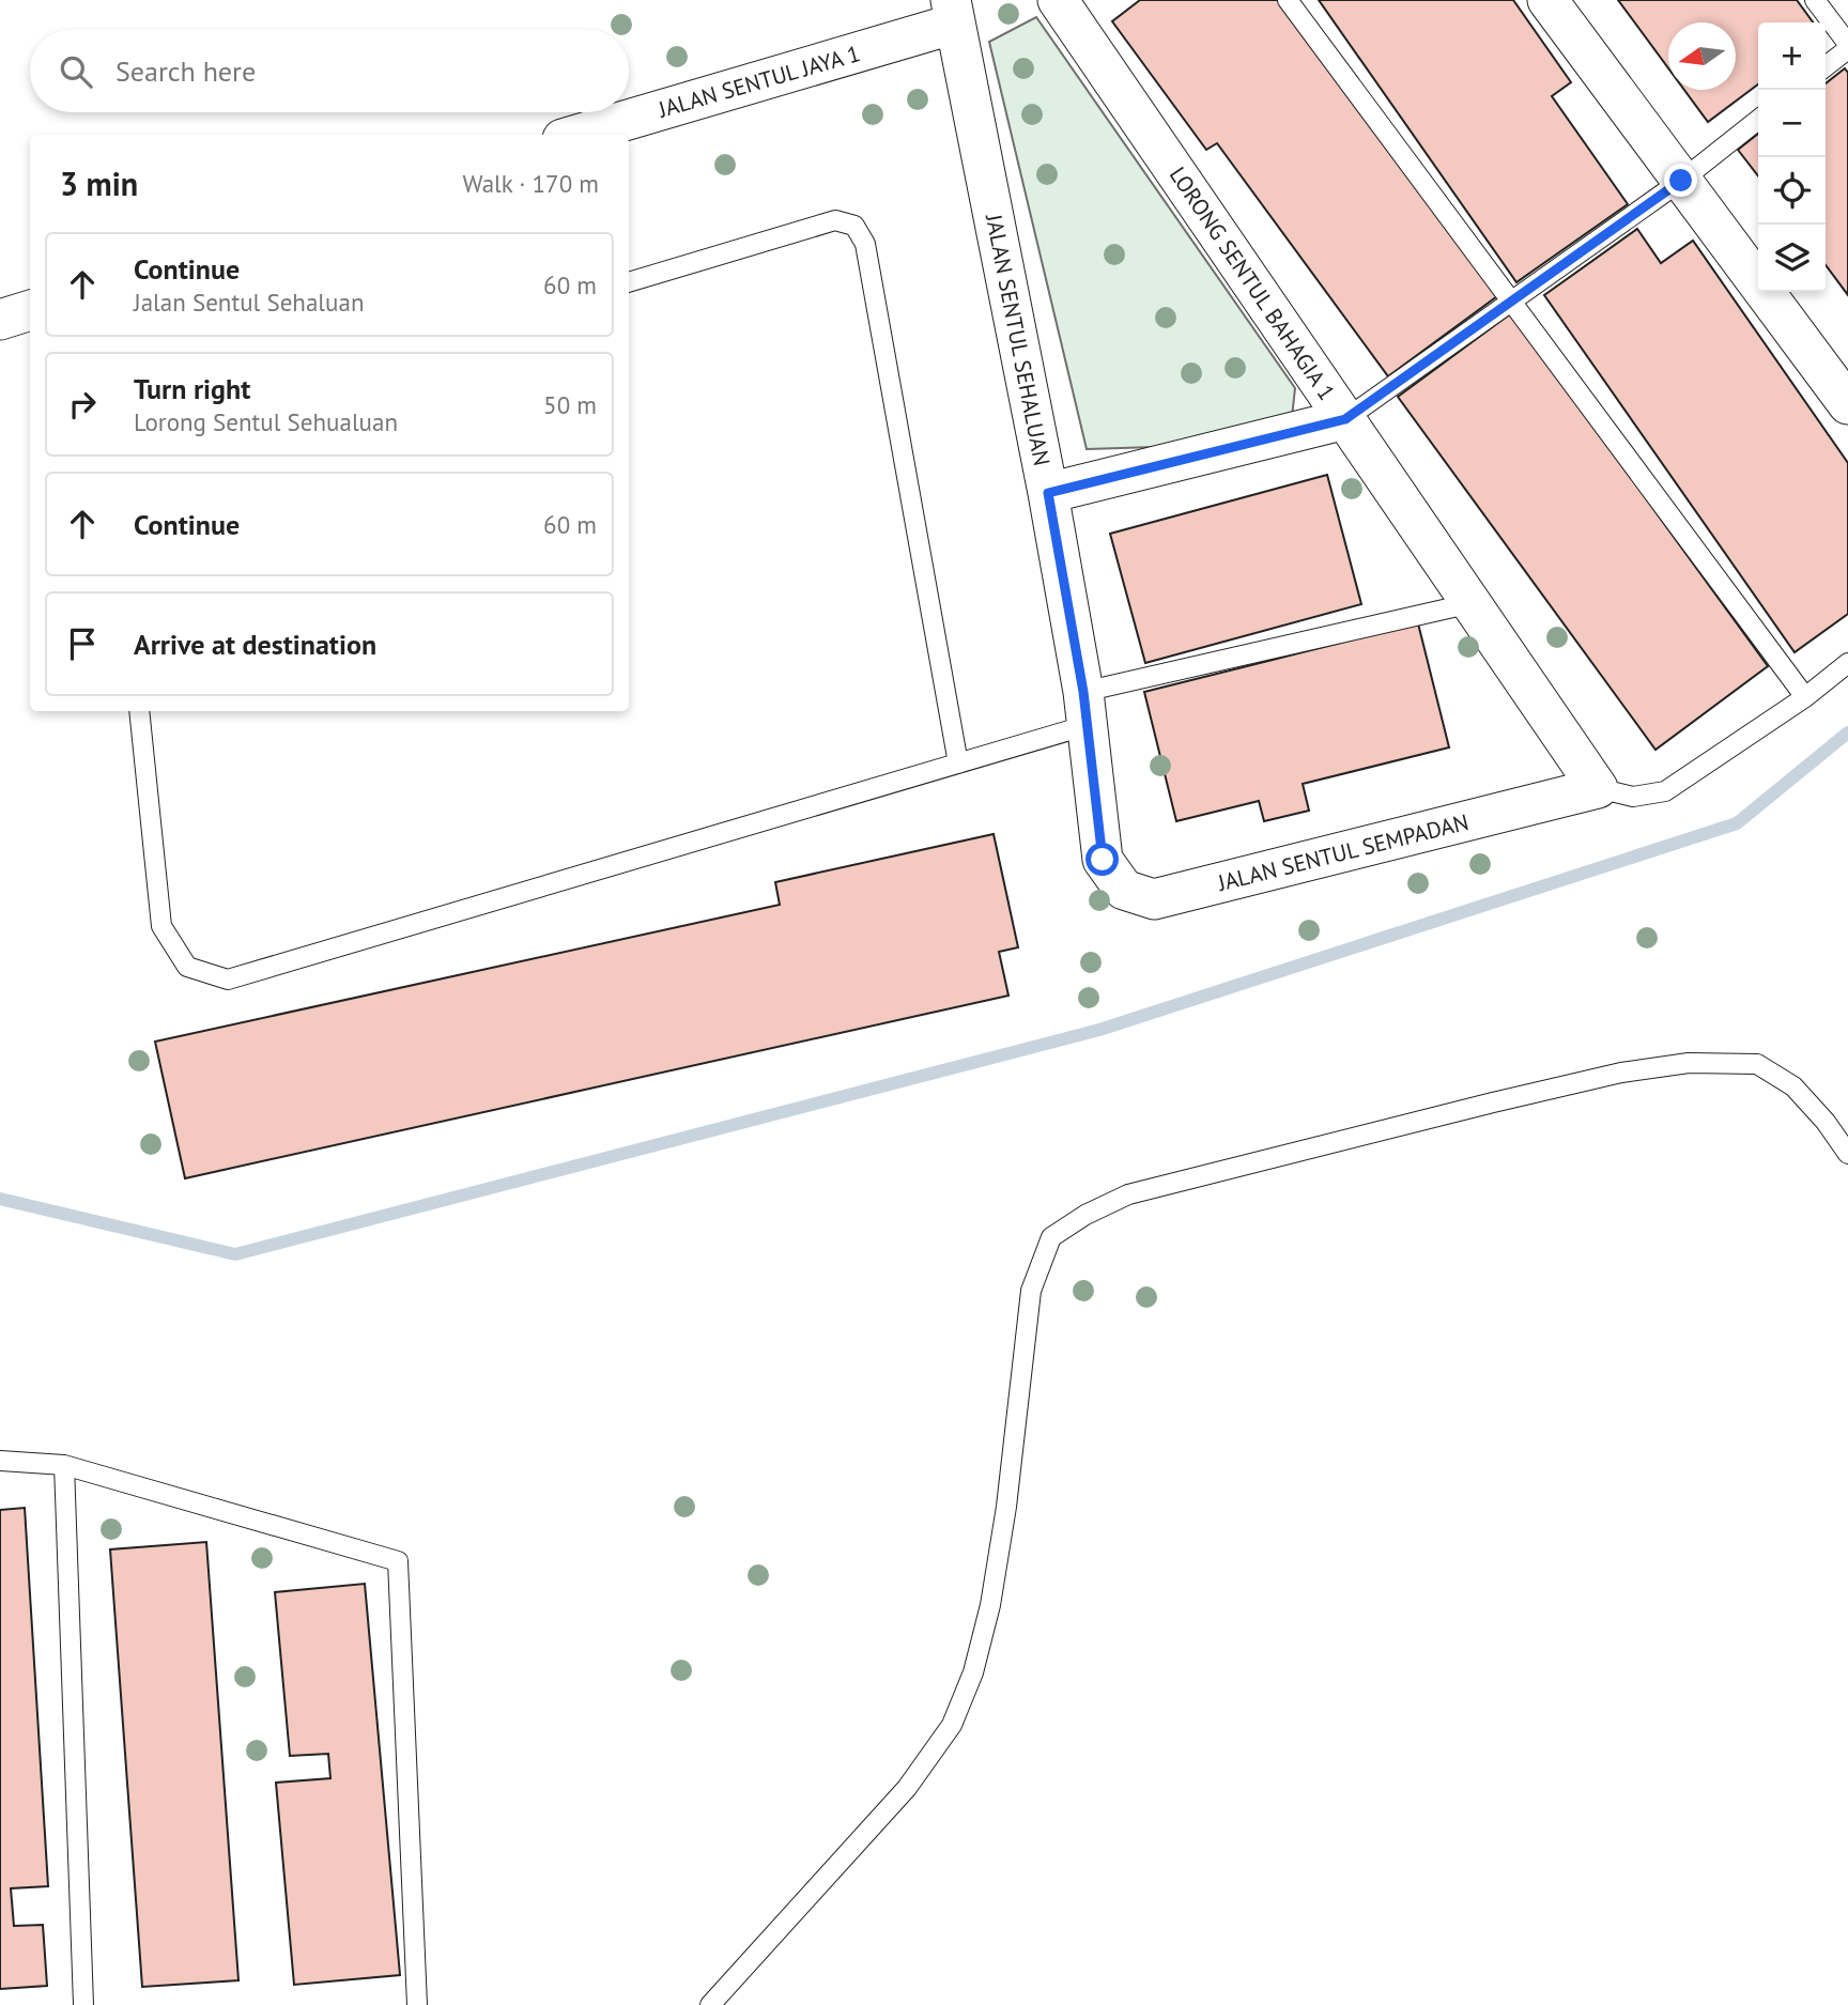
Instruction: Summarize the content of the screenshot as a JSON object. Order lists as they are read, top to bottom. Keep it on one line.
{"streets":{"street":["JALAN SENTUL JAYA 1","LORONG SENTUL BAHAGIA 1","JALAN SENTUL SEHALUAN","JALAN SENTUL SEMPADAN"]},"crossings":[["JALAN SENTUL JAYA 1","JALAN SENTUL SEHALUAN"],["LORONG SENTUL BAHAGIA 1","JALAN SENTUL SEMPADAN"],["JALAN SENTUL SEHALUAN","JALAN SENTUL SEMPADAN"]],"north":"left","page":{"map_buttons":["+","−"],"search":"Search here","heading":["3 min","Walk · 170 m"],"list":[["Continue","Jalan Sentul Sehaluan","60 m"],["Turn right","Lorong Sentul Sehualuan","50 m"],["Continue","60 m"],"Arrive at destination"]}}
